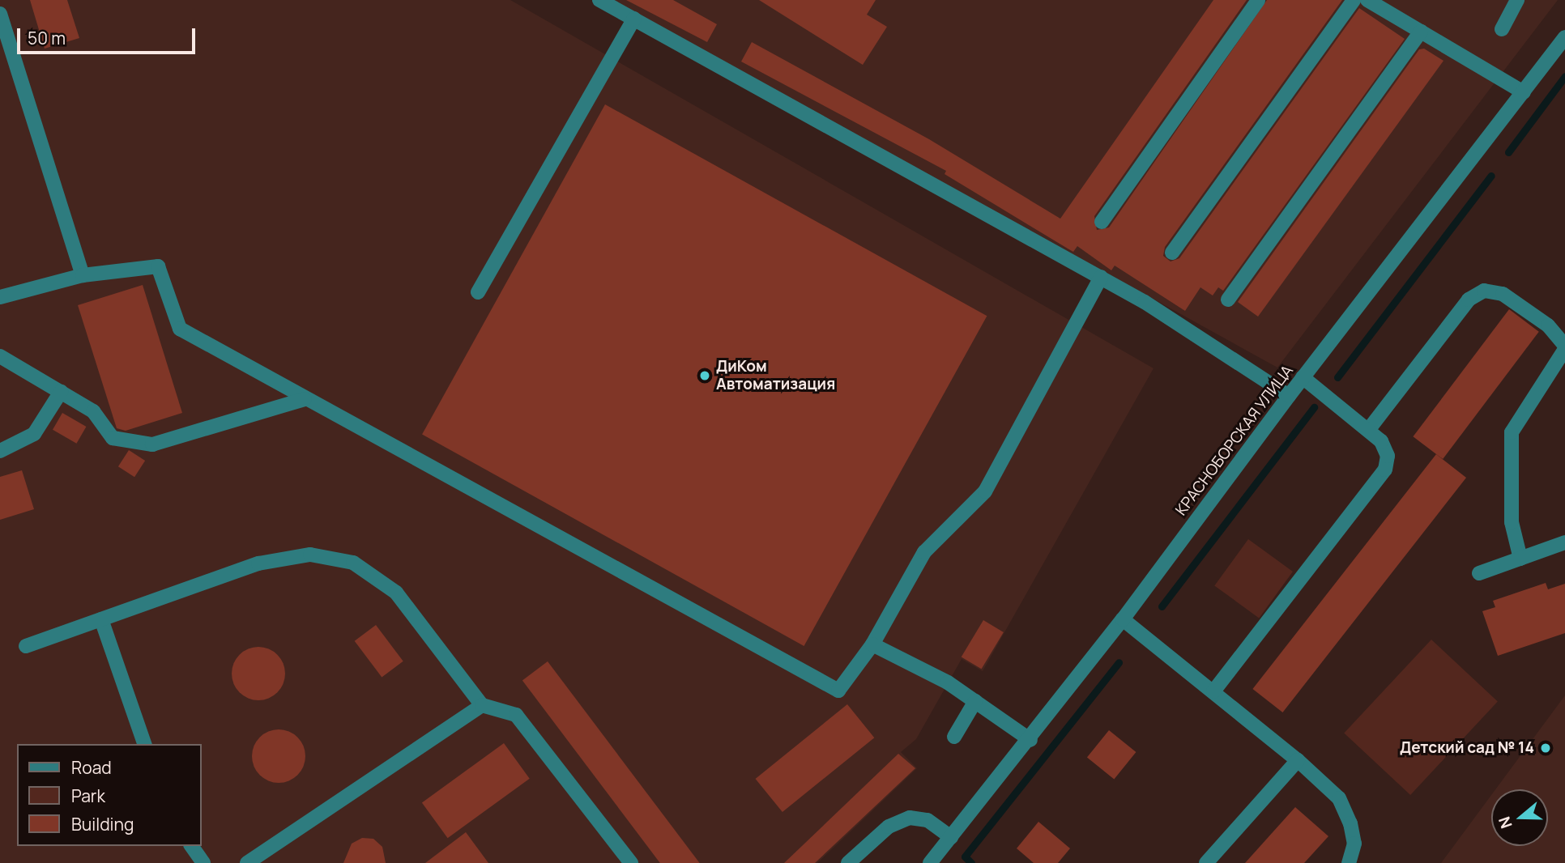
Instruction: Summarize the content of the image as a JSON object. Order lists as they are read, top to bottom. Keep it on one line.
{"streets":{"street":["КРАСНОБОРСКАЯ УЛИЦА"]},"places":["ДиКом Автоматизация","Детский сад № 14"],"legend":["Road","Park","Building"],"scale_bar":"50 m","north":"left"}
